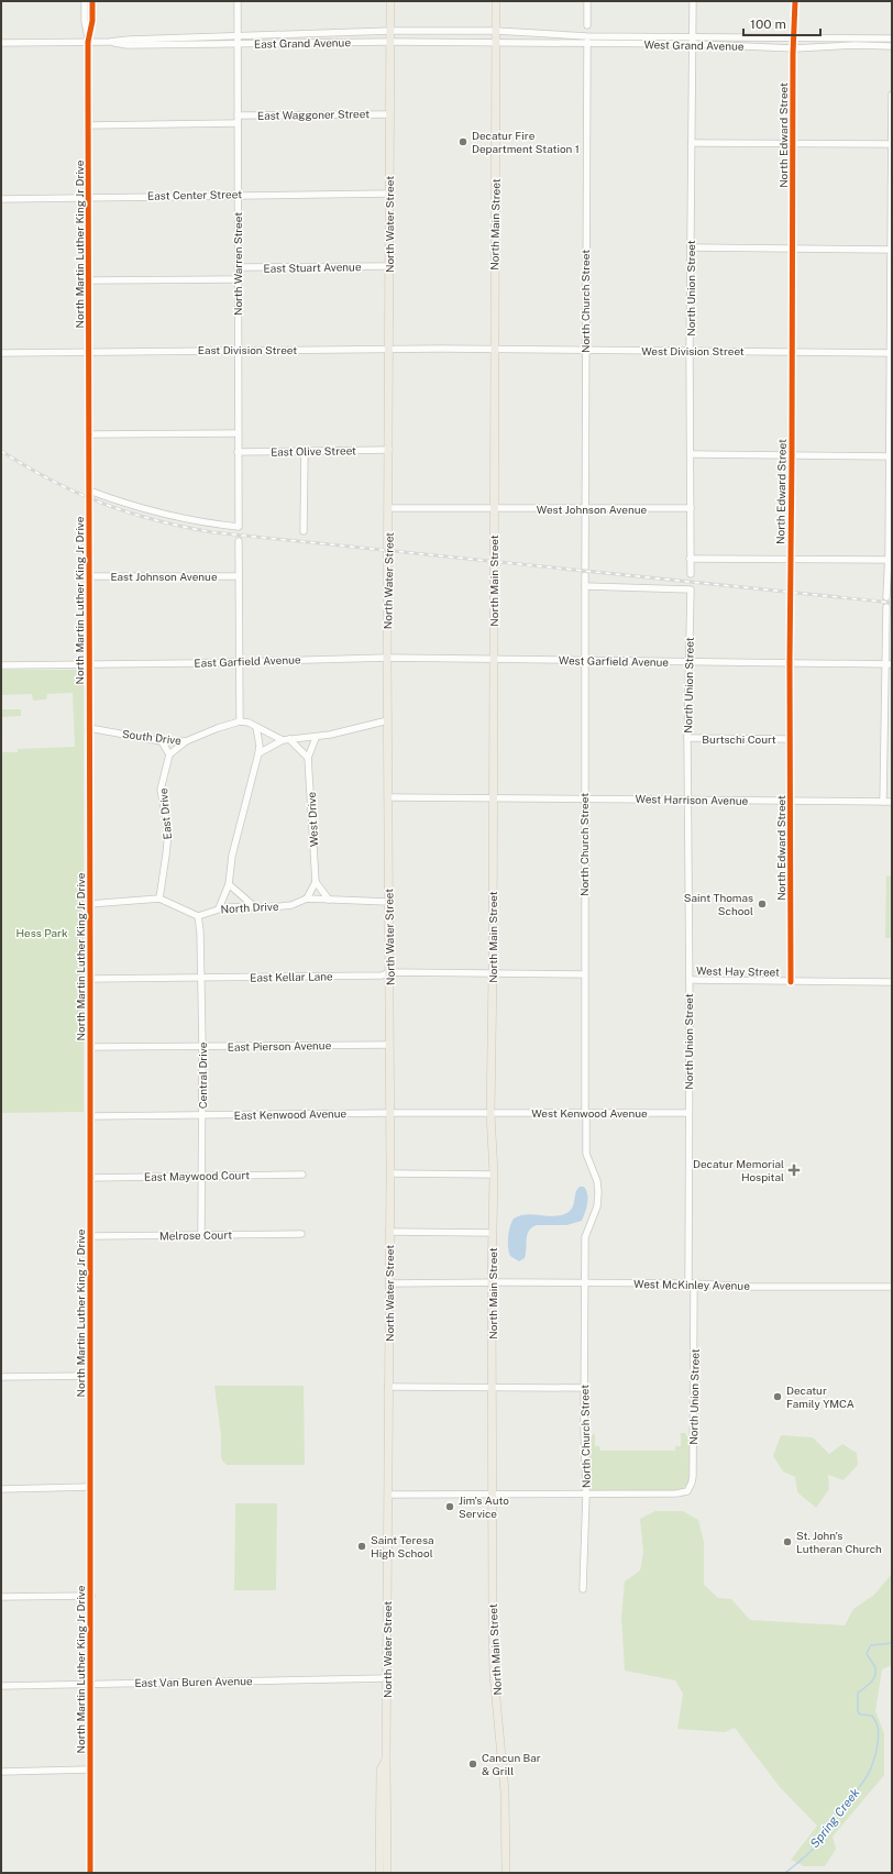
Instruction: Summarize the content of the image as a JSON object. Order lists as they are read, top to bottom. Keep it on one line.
{"streets":{"main road":["North Water Street","North Main Street"],"street":["East Grand Avenue","West Grand Avenue","East Waggoner Street","North Edward Street","East Center Street","North Martin Luther King Jr Drive","North Warren Street","East Stuart Avenue","North Union Street","North Church Street","East Division Street","West Division Street","East Olive Street","West Johnson Avenue","East Johnson Avenue","East Garfield Avenue","West Garfield Avenue","South Drive","Burtschi Court","West Harrison Avenue","East Drive","West Drive","North Drive","West Hay Street","East Kellar Lane","East Pierson Avenue","Central Drive","West Kenwood Avenue","East Kenwood Avenue","East Maywood Court","Melrose Court","West McKinley Avenue","East Van Buren Avenue"]},"crossings":[["East Grand Avenue","West Grand Avenue"],["East Grand Avenue","North Water Street"],["East Grand Avenue","North Main Street"],["East Grand Avenue","North Martin Luther King Jr Drive"],["East Grand Avenue","North Warren Street"],["West Grand Avenue","North Edward Street"],["West Grand Avenue","North Main Street"],["West Grand Avenue","North Union Street"],["West Grand Avenue","North Church Street"],["East Waggoner Street","North Water Street"],["East Waggoner Street","North Warren Street"],["North Edward Street","West Division Street"],["North Edward Street","West Garfield Avenue"],["North Edward Street","Burtschi Court"],["North Edward Street","West Harrison Avenue"],["North Edward Street","West Hay Street"],["East Center Street","North Water Street"],["East Center Street","North Martin Luther King Jr Drive"],["East Center Street","North Warren Street"],["North Water Street","East Stuart Avenue"],["North Water Street","East Division Street"],["North Water Street","East Olive Street"],["North Water Street","East Garfield Avenue"],["North Water Street","West Harrison Avenue"],["North Water Street","North Drive"],["North Water Street","East Kellar Lane"],["North Water Street","East Pierson Avenue"],["North Water Street","East Kenwood Avenue"],["North Water Street","West McKinley Avenue"],["North Water Street","East Van Buren Avenue"],["North Main Street","East Division Street"],["North Main Street","West Division Street"],["North Main Street","West Johnson Avenue"],["North Main Street","East Garfield Avenue"],["North Main Street","West Garfield Avenue"],["North Main Street","West Harrison Avenue"],["North Main Street","East Kellar Lane"],["North Main Street","West Kenwood Avenue"],["North Main Street","East Kenwood Avenue"],["North Main Street","West McKinley Avenue"],["North Martin Luther King Jr Drive","North Warren Street"],["North Martin Luther King Jr Drive","East Division Street"],["North Martin Luther King Jr Drive","East Johnson Avenue"],["North Martin Luther King Jr Drive","East Garfield Avenue"],["North Martin Luther King Jr Drive","South Drive"],["North Martin Luther King Jr Drive","East Kellar Lane"],["North Martin Luther King Jr Drive","East Pierson Avenue"],["North Martin Luther King Jr Drive","East Kenwood Avenue"],["North Martin Luther King Jr Drive","East Maywood Court"],["North Martin Luther King Jr Drive","Melrose Court"],["North Martin Luther King Jr Drive","East Van Buren Avenue"],["North Warren Street","East Stuart Avenue"],["North Warren Street","East Division Street"],["North Warren Street","East Olive Street"],["North Union Street","North Church Street"],["North Union Street","West Division Street"],["North Union Street","West Johnson Avenue"],["North Union Street","West Garfield Avenue"],["North Union Street","Burtschi Court"],["North Union Street","West Harrison Avenue"],["North Union Street","West Hay Street"],["North Union Street","West Kenwood Avenue"],["North Union Street","West McKinley Avenue"],["North Church Street","West Division Street"],["North Church Street","West Johnson Avenue"],["North Church Street","West Garfield Avenue"],["North Church Street","West Harrison Avenue"],["North Church Street","East Kellar Lane"],["North Church Street","West Kenwood Avenue"],["North Church Street","West McKinley Avenue"],["East Division Street","West Division Street"],["East Garfield Avenue","West Garfield Avenue"],["North Drive","Central Drive"],["East Kellar Lane","Central Drive"],["East Pierson Avenue","Central Drive"],["Central Drive","East Kenwood Avenue"],["Central Drive","East Maywood Court"],["Central Drive","Melrose Court"],["West Kenwood Avenue","East Kenwood Avenue"]],"water":["Spring Creek"],"parks":["Hess Park"],"places":{"other":["Decatur Fire Department Station 1","Saint Thomas School","Decatur Family YMCA","Jim's Auto Service","St. John's Lutheran Church","Saint Teresa High School","Cancun Bar & Grill"],"health":["Decatur Memorial Hospital"]},"scale_bar":"100 m"}
